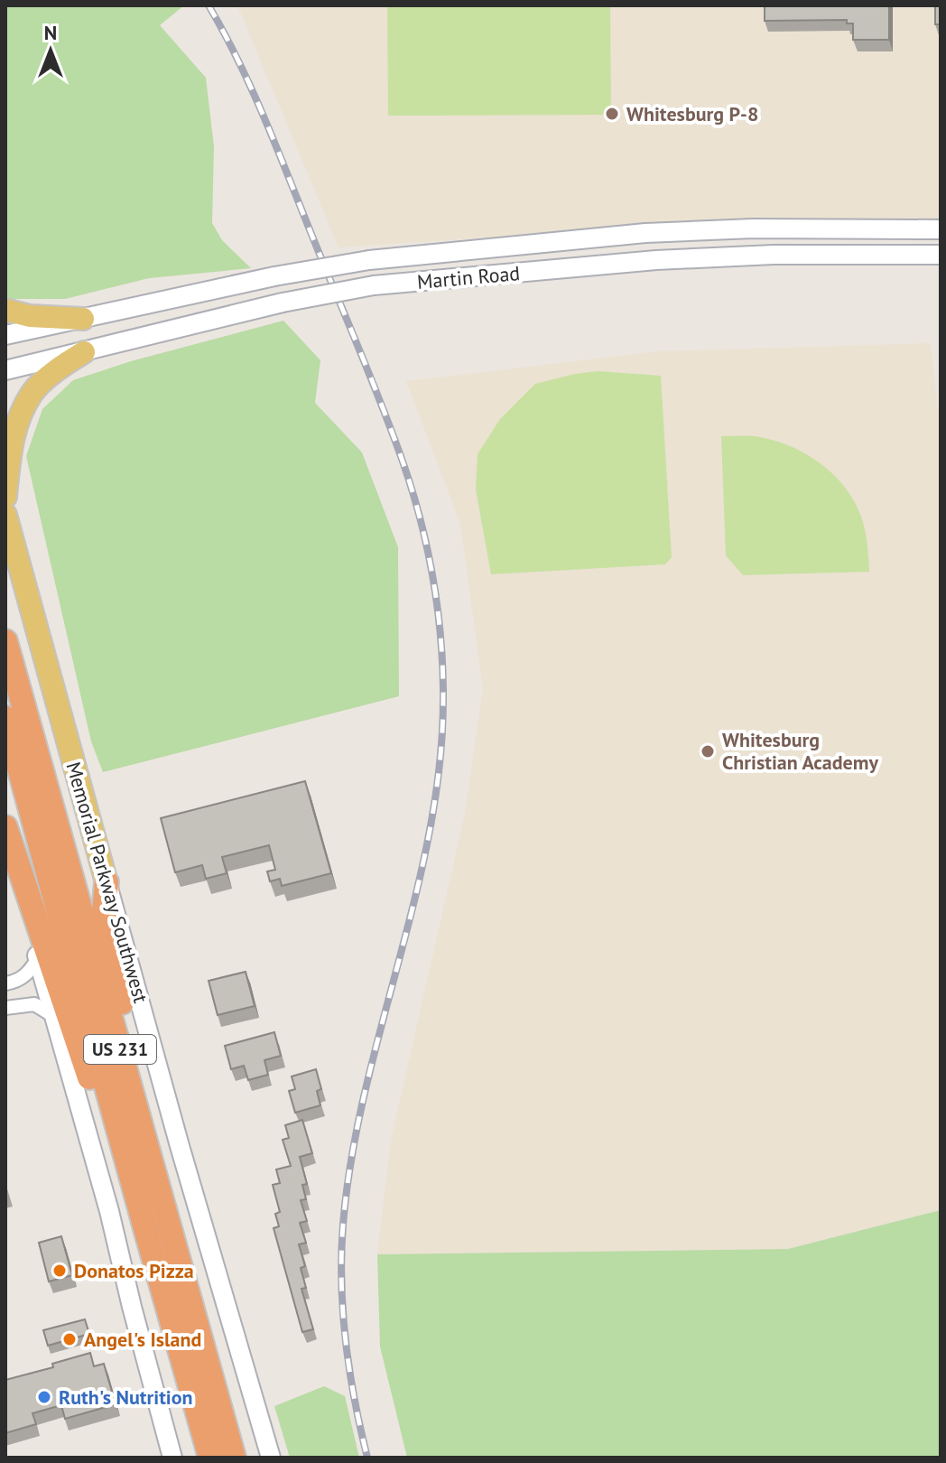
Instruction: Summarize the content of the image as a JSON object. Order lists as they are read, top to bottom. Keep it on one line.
{"streets":{"highway":["Memorial Parkway Southwest","US 231"],"main road":["Martin Road"]},"places":["Whitesburg P-8","Whitesburg Christian Academy","Donatos Pizza","Angel's Island","Ruth's Nutrition"],"north":"top"}
